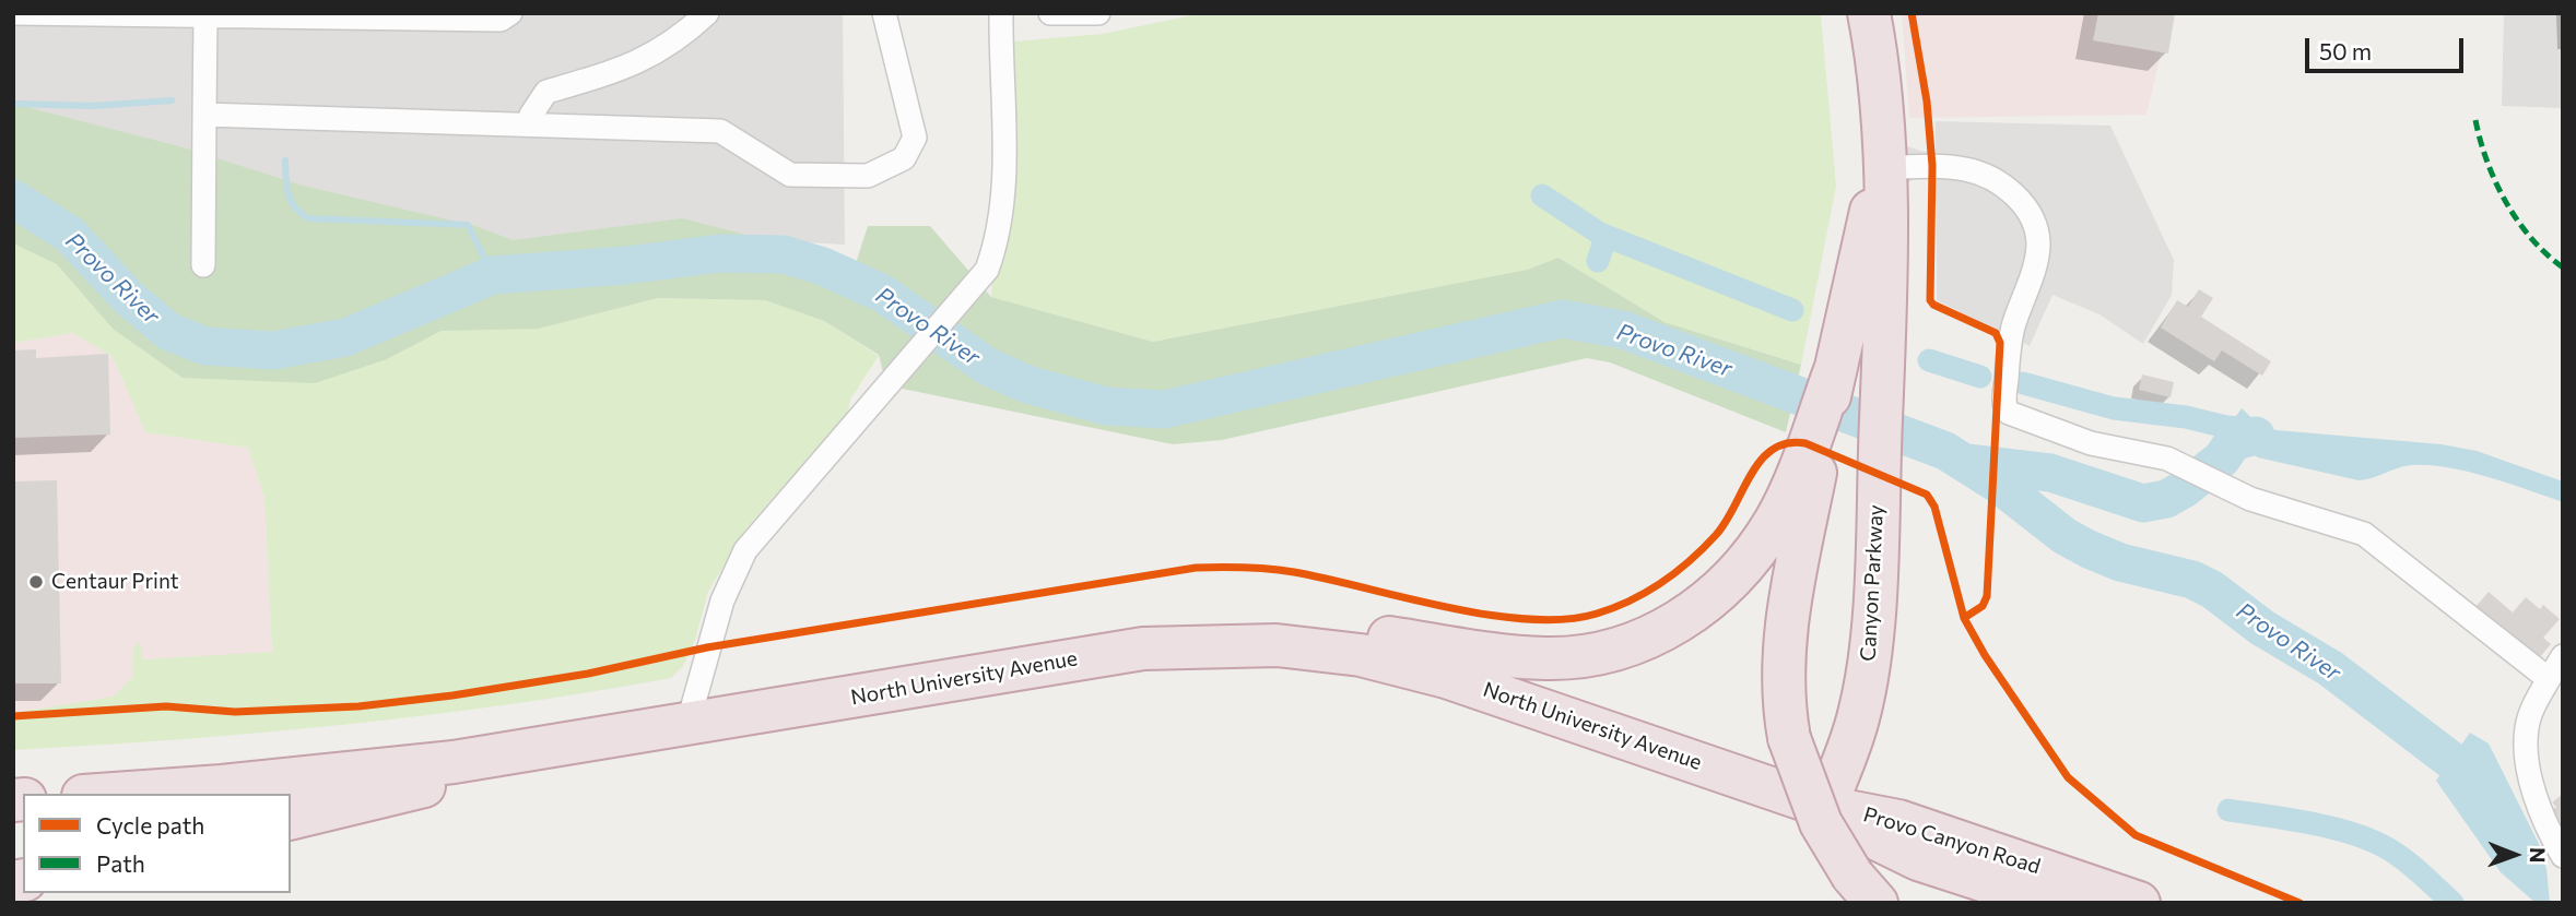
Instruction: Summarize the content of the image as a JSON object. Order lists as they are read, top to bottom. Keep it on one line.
{"streets":{"highway":["Canyon Parkway","North University Avenue","Provo Canyon Road"]},"crossings":[["Canyon Parkway","North University Avenue"],["Canyon Parkway","Provo Canyon Road"],["North University Avenue","Provo Canyon Road"]],"water":["Provo River"],"places":["Centaur Print"],"legend":["Cycle path","Path"],"scale_bar":"50 m","north":"right"}
